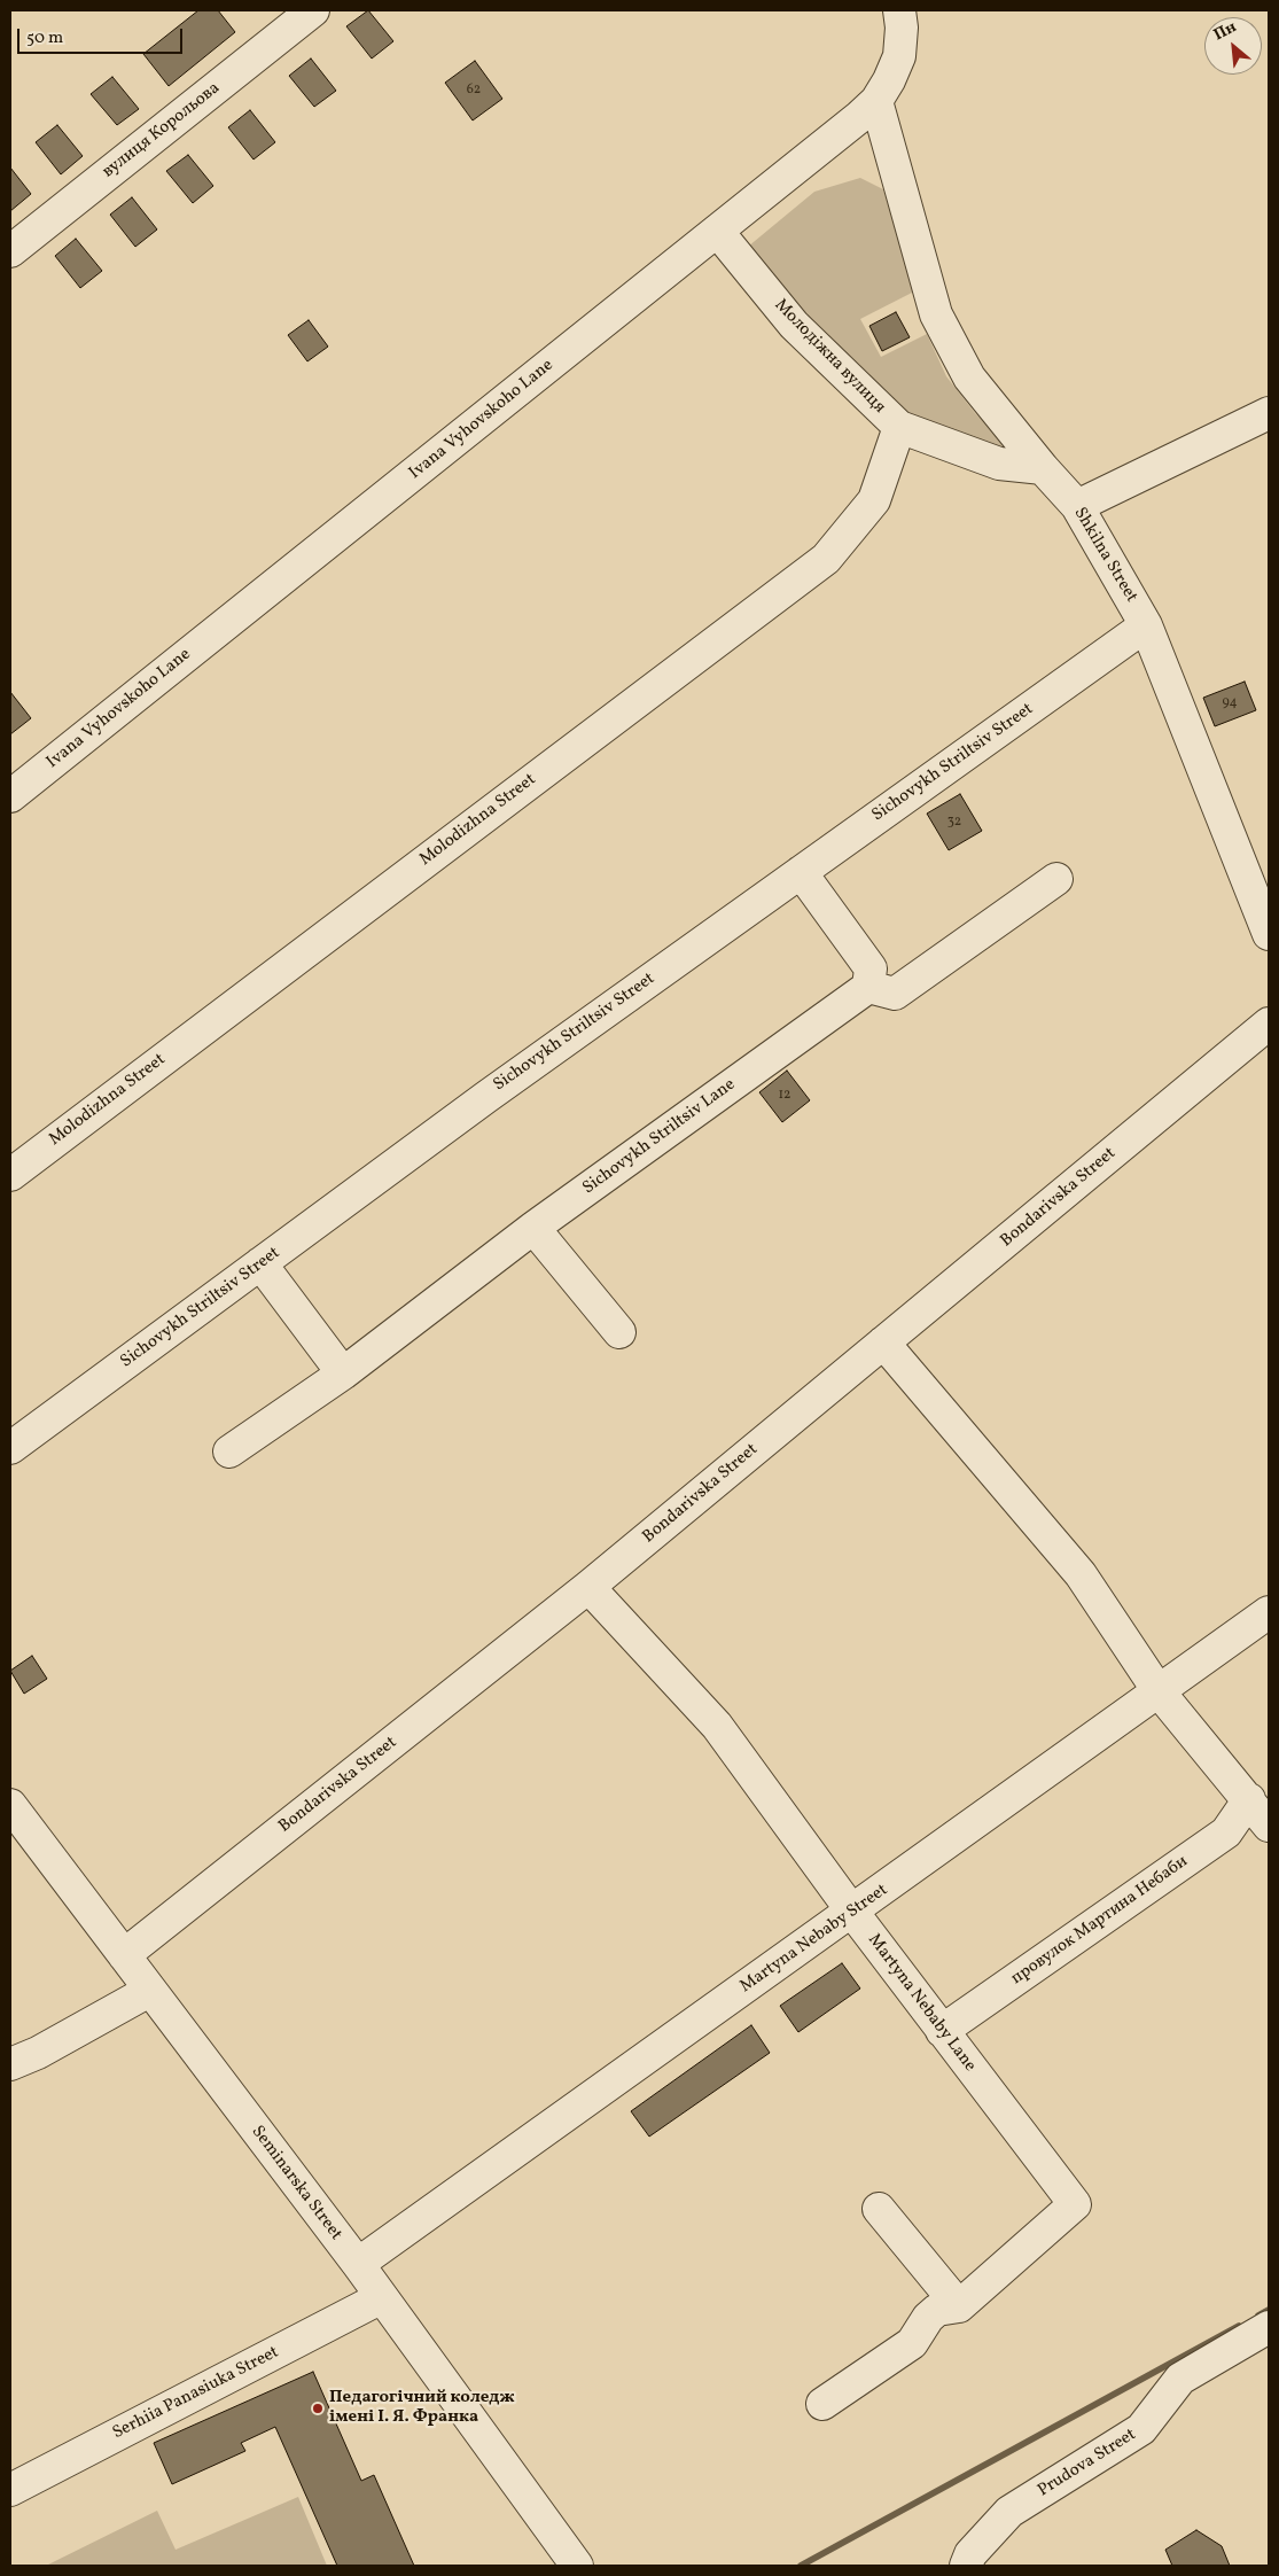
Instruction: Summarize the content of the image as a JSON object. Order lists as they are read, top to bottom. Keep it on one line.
{"streets":{"street":["вулиця Корольова","Молодіжна вулиця","Ivana Vyhovskoho Lane","Shkilna Street","Sichovykh Striltsiv Street","Molodizhna Street","Sichovykh Striltsiv Lane","Bondarivska Street","провулок Мартина Небаби","Martyna Nebaby Street","Martyna Nebaby Lane","Seminarska Street","Serhiia Panasiuka Street","Prudova Street"]},"crossings":[["Молодіжна вулиця","Ivana Vyhovskoho Lane"],["Молодіжна вулиця","Molodizhna Street"],["Ivana Vyhovskoho Lane","Shkilna Street"],["Shkilna Street","Sichovykh Striltsiv Street"],["Bondarivska Street","Martyna Nebaby Lane"],["Bondarivska Street","Seminarska Street"],["провулок Мартина Небаби","Martyna Nebaby Lane"],["Martyna Nebaby Street","Martyna Nebaby Lane"],["Martyna Nebaby Street","Seminarska Street"],["Seminarska Street","Serhiia Panasiuka Street"]],"places":["Педагогічний коледж імені І. Я. Франка"],"house_numbers":["62","94","32","12"],"scale_bar":"50 m","north":"top left"}
